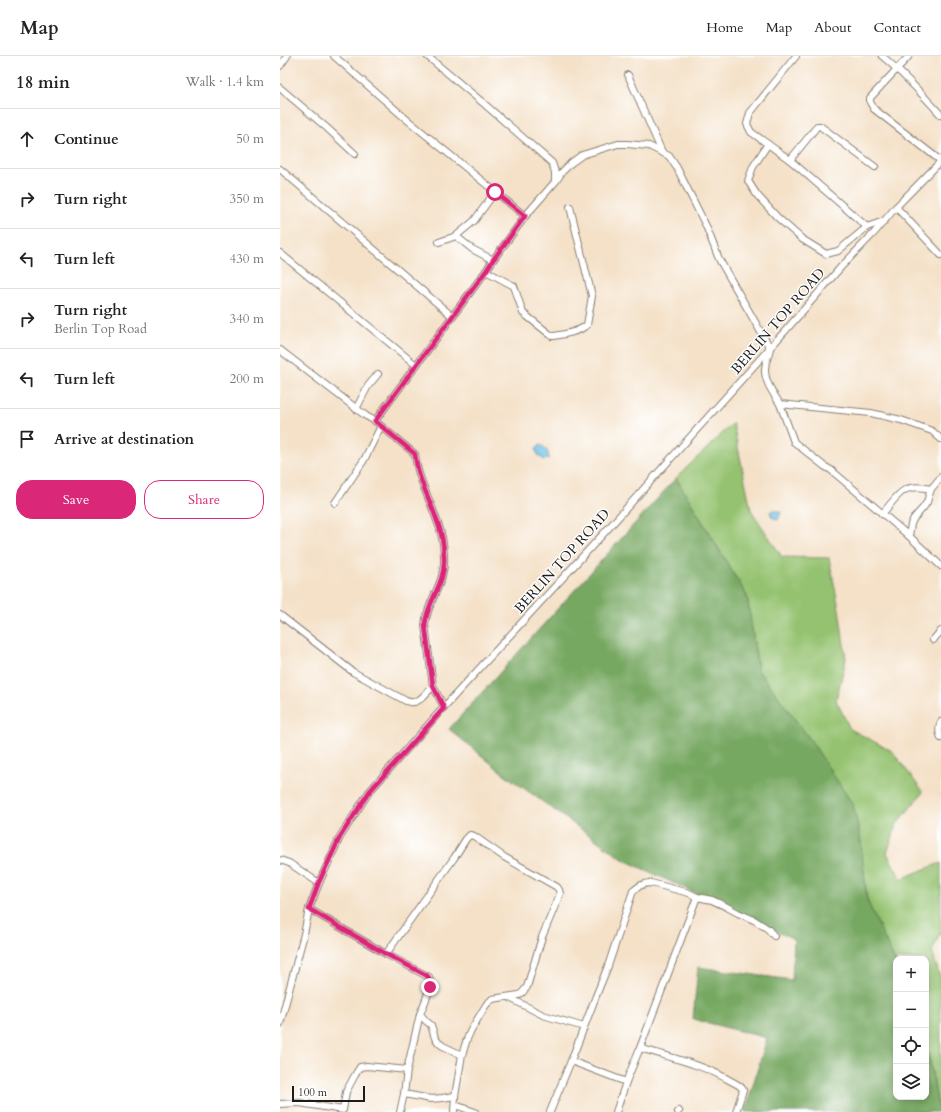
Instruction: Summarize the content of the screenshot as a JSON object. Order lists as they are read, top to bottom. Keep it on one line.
{"streets":{"street":["BERLIN TOP ROAD"]},"scale_bar":"100 m","page":{"header":"Map","nav":["Home","Map","About","Contact"],"heading":["18 min","Walk · 1.4 km"],"list":[["Continue","50 m"],["Turn right","350 m"],["Turn left","430 m"],["Turn right","Berlin Top Road","340 m"],["Turn left","200 m"],"Arrive at destination"],"buttons":["Save","Share"],"map_buttons":["+","−"],"scale":"100 m"}}
